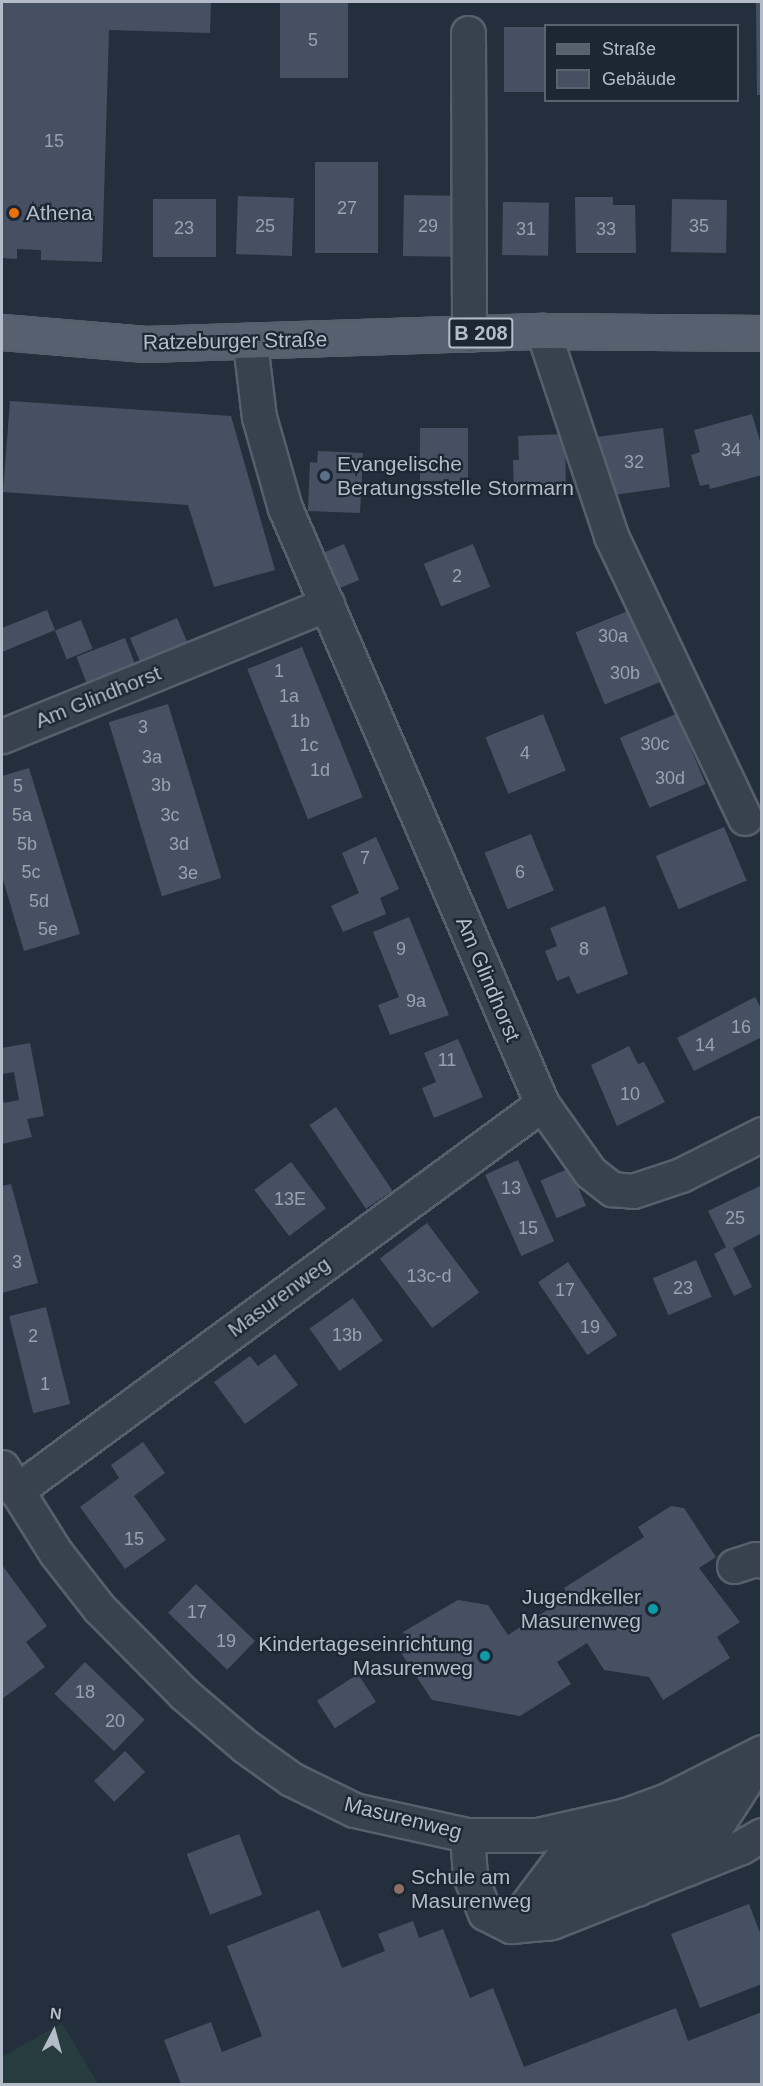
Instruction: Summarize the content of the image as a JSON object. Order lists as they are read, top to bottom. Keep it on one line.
{"streets":{"main road":["B 208","Ratzeburger Straße"],"street":["Am Glindhorst","Masurenweg"]},"crossings":[["Ratzeburger Straße","Am Glindhorst"],["Am Glindhorst","Masurenweg"]],"places":["Athena","Evangelische Beratungsstelle Stormarn","Jugendkeller Masurenweg","Kindertageseinrichtung Masurenweg","Schule am Masurenweg"],"house_numbers":["5","15","27","25","29","35","23","31","33","34","32","2","30a","1","30b","1a","1b","3","30c","1c","4","3a","1d","30d","3b","5","5a","3c","5b","3d","7","5c","6","3e","5d","5e","9","8","9a","16","14","11","10","13","13E","25","15","3","13c-d","23","17","19","13b","2","1","15","17","19","18","20"],"legend":["Straße","Gebäude"],"north":"top"}
